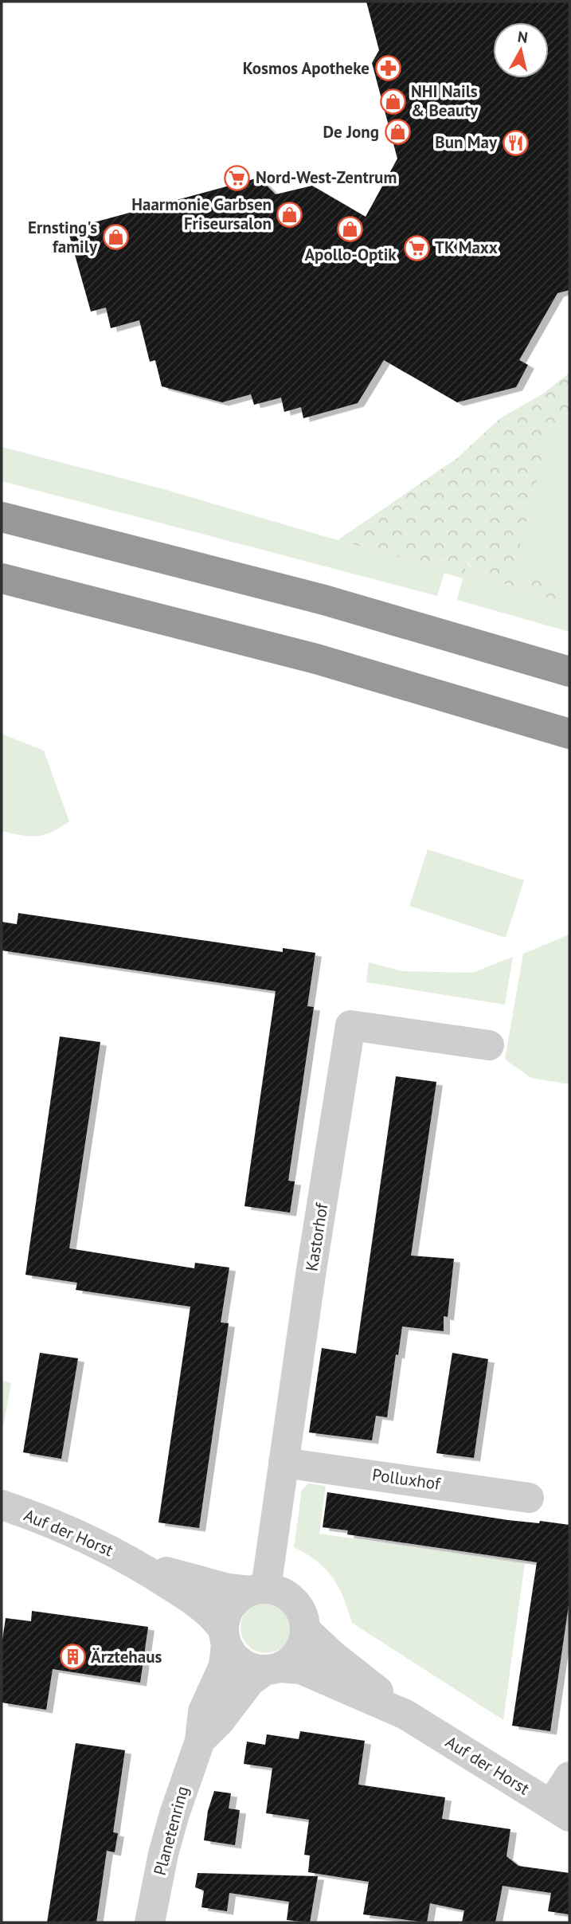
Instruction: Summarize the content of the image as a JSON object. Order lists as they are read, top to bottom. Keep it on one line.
{"streets":{"street":["Kastorhof","Polluxhof","Auf der Horst","Planetenring"]},"crossings":[["Kastorhof","Polluxhof"],["Kastorhof","Auf der Horst"],["Kastorhof","Planetenring"],["Auf der Horst","Planetenring"]],"places":{"pharmacy":["Kosmos Apotheke"],"shop":["NHI Nails & Beauty","De Jong","Haarmonie Garbsen Friseursalon","Apollo-Optik","Ernsting's family"],"restaurant":["Bun May"],"supermarket":["Nord-West-Zentrum","TK Maxx"],"building":["Ärztehaus"]},"north":"top"}
